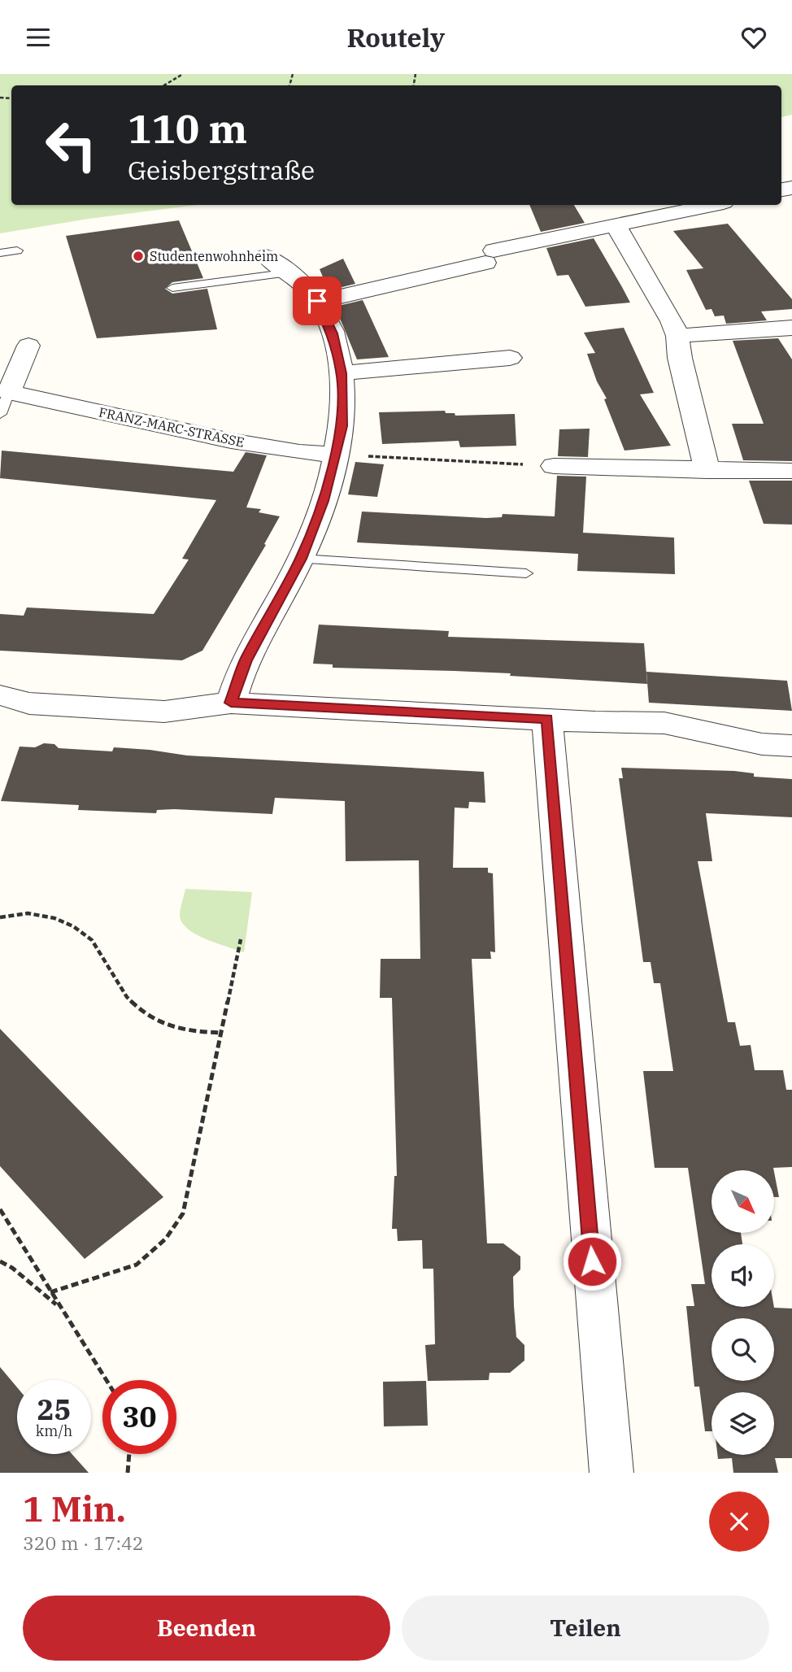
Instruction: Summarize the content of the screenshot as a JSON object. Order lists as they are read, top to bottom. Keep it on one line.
{"streets":{"street":["FRANZ-MARC-STRASSE"]},"places":["Studentenwohnheim"],"north":"bottom right","page":{"header":"Routely","turn":["110 m","Geisbergstraße"],"speed":"25 km/h","limit":"30","heading":["1 Min.","320 m · 17:42"],"buttons":["Beenden","Teilen"]}}
